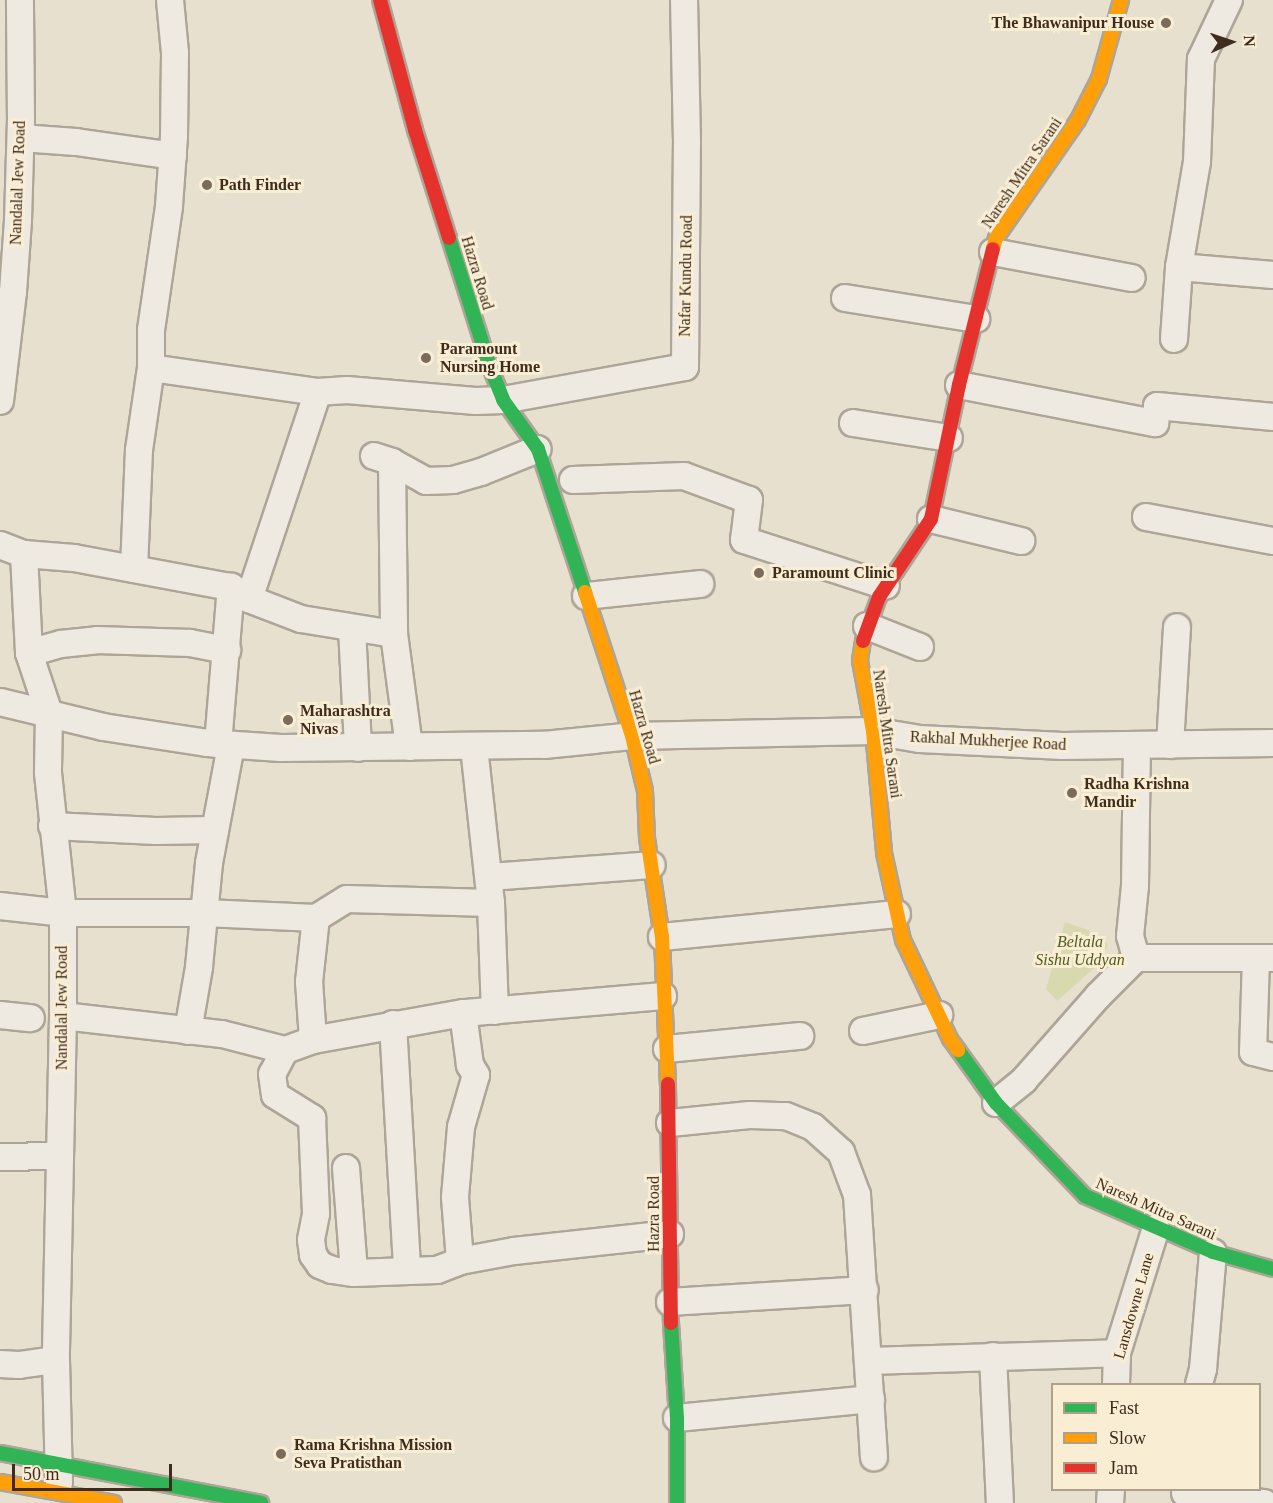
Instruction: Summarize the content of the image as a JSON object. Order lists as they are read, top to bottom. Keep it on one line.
{"streets":{"main road":["Naresh Mitra Sarani","Hazra Road"],"street":["Nandalal Jew Road","Nafar Kundu Road","Rakhal Mukherjee Road","Lansdowne Lane"]},"crossings":[["Naresh Mitra Sarani","Rakhal Mukherjee Road"],["Naresh Mitra Sarani","Lansdowne Lane"],["Nandalal Jew Road","Rakhal Mukherjee Road"],["Hazra Road","Nafar Kundu Road"],["Hazra Road","Rakhal Mukherjee Road"]],"parks":["Beltala Sishu Uddyan"],"places":["The Bhawanipur House","Path Finder","Paramount Nursing Home","Paramount Clinic","Maharashtra Nivas","Radha Krishna Mandir","Rama Krishna Mission Seva Pratisthan"],"legend":["Fast","Slow","Jam"],"scale_bar":"50 m","north":"right"}
